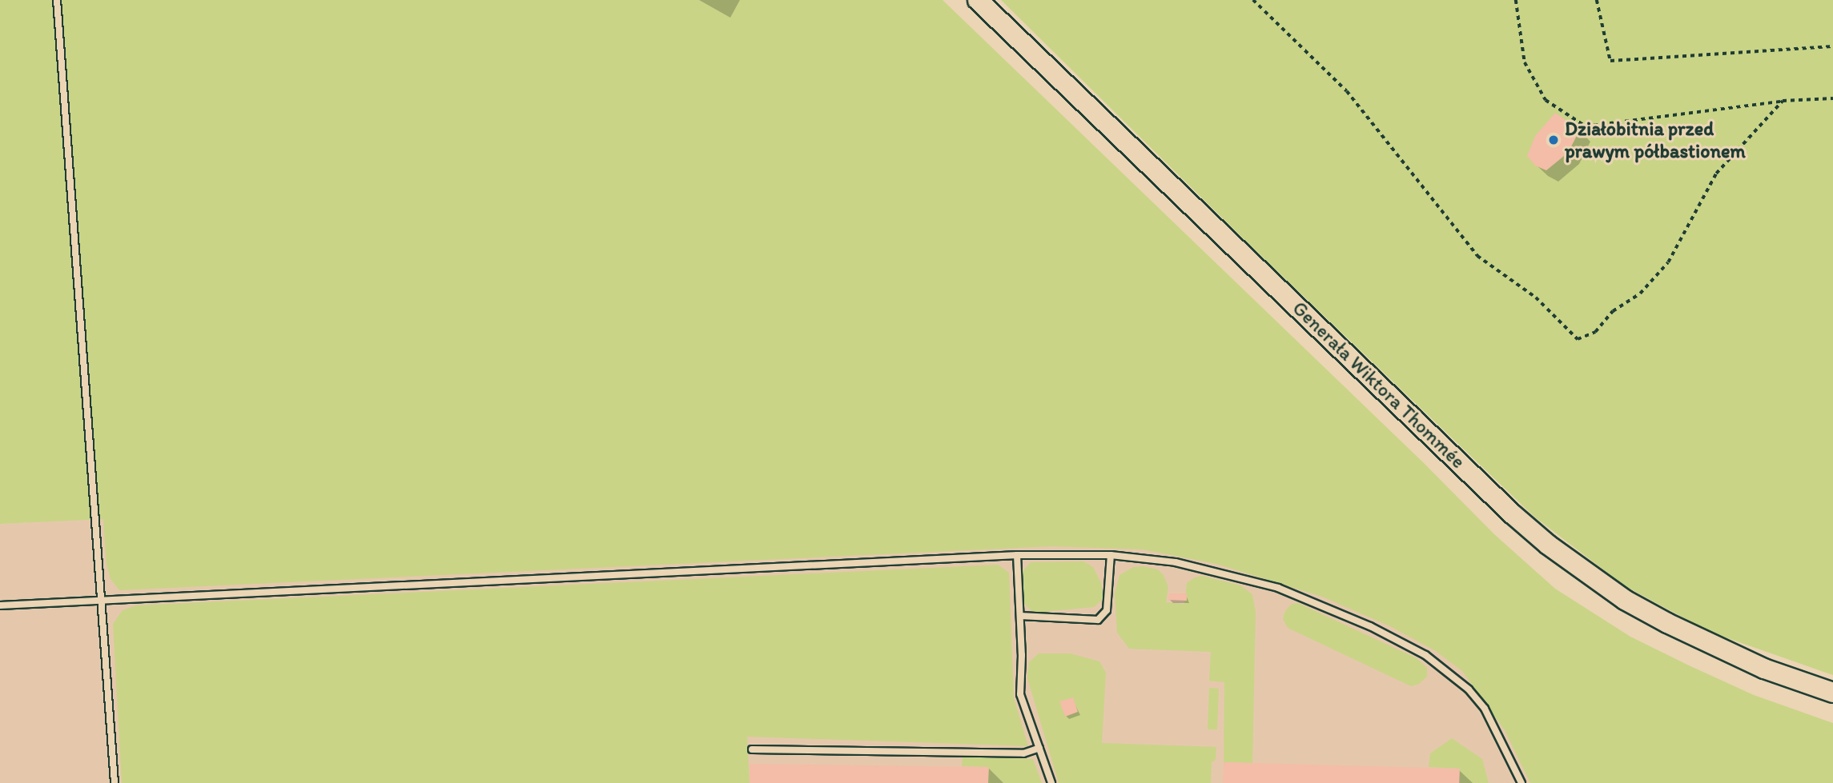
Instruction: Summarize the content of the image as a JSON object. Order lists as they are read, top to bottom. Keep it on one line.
{"streets":{"main road":["Generała Wiktora Thommée"]},"places":["Działobitnia przed prawym półbastionem"]}
